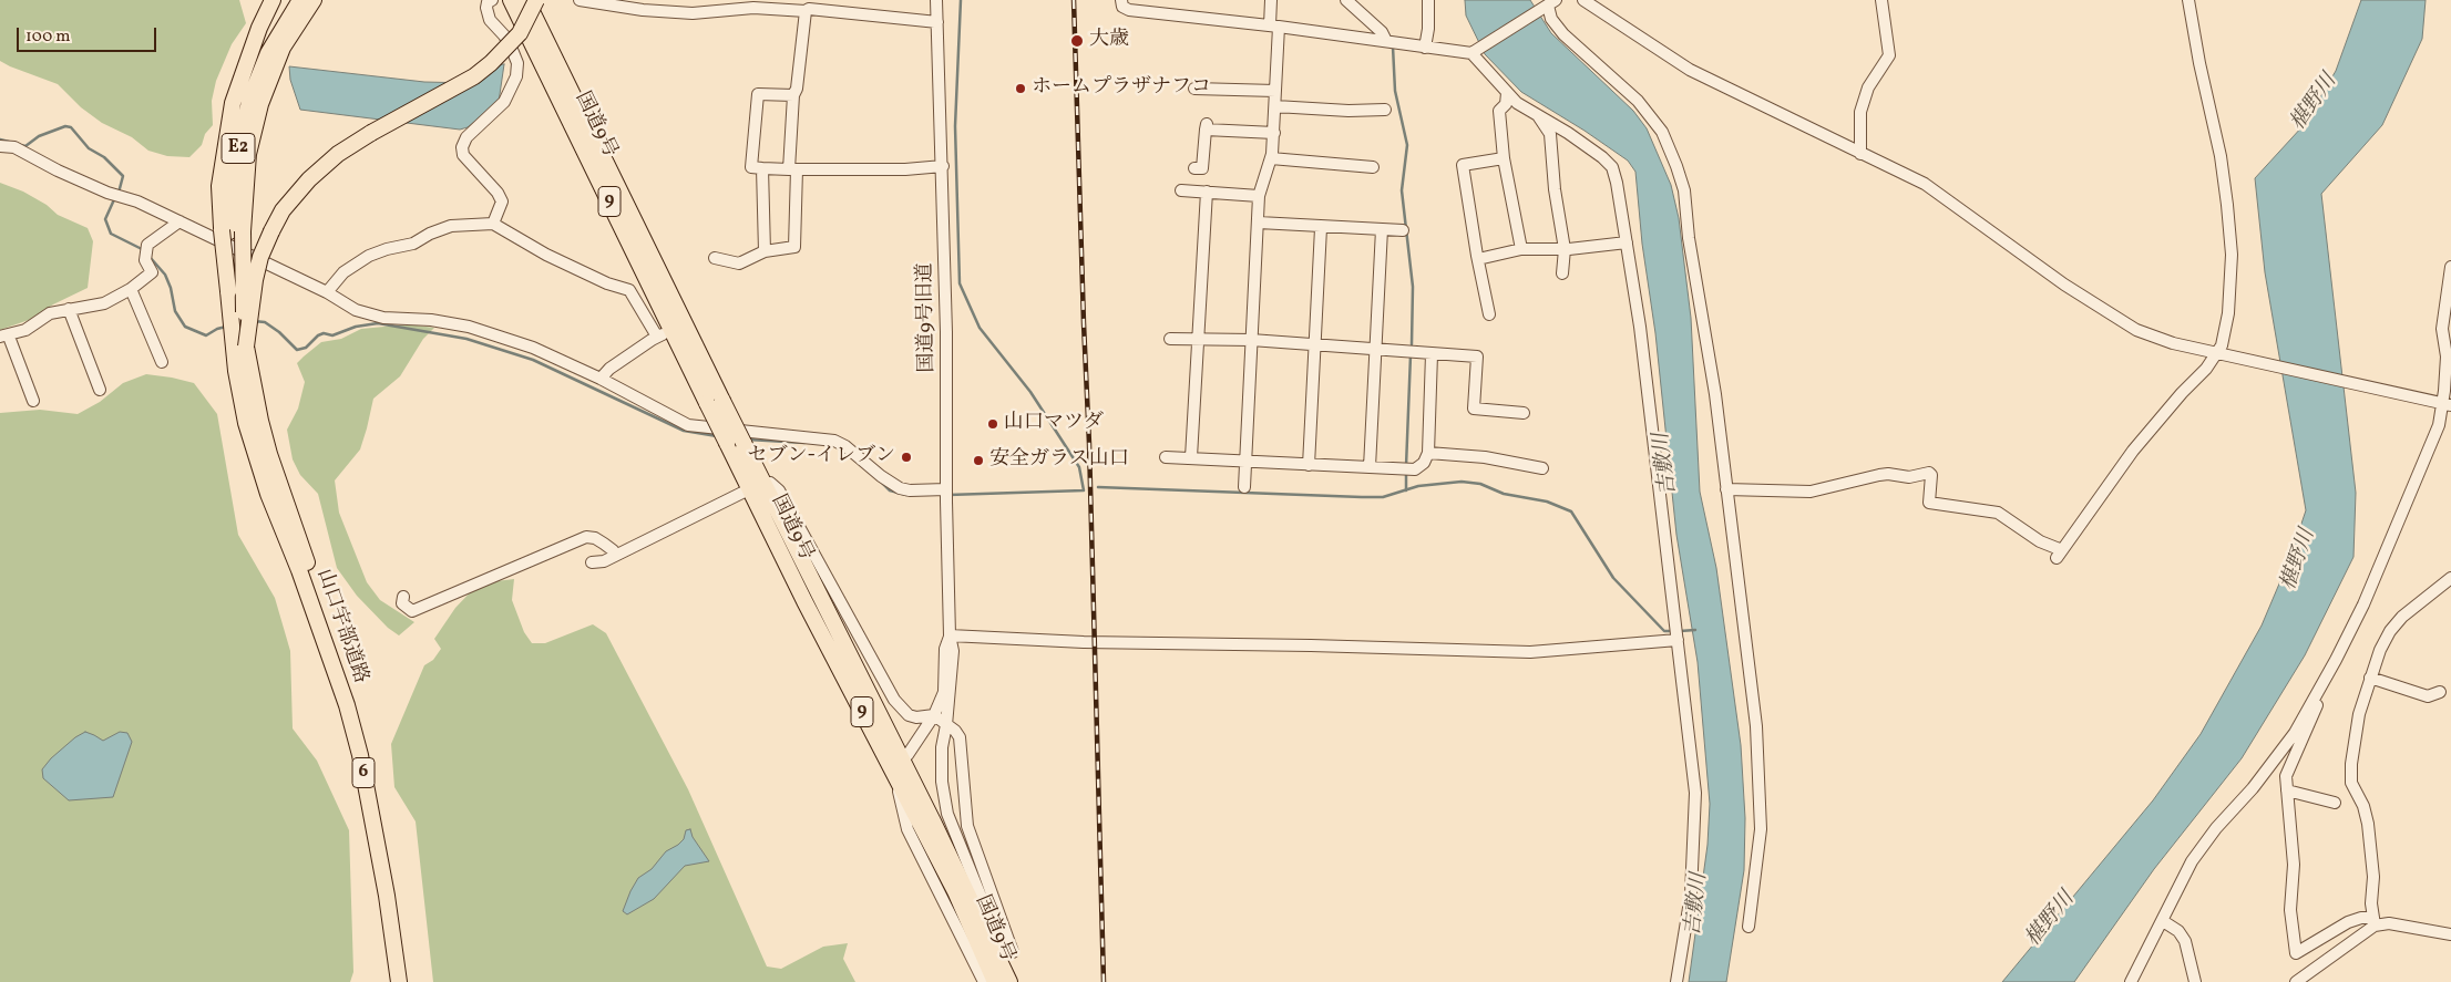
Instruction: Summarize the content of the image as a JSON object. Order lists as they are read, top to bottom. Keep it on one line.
{"streets":{"highway":["国道9号","E2","9","山口宇部道路","6"],"street":["国道9号旧道"]},"crossings":[["国道9号","国道9号旧道"],["E2","山口宇部道路"]],"water":["椹野川","吉敷川"],"places":["大歳","ホームプラザナフコ","山口マツダ","セブン-イレブン","安全ガラス山口"],"scale_bar":"100 m"}
